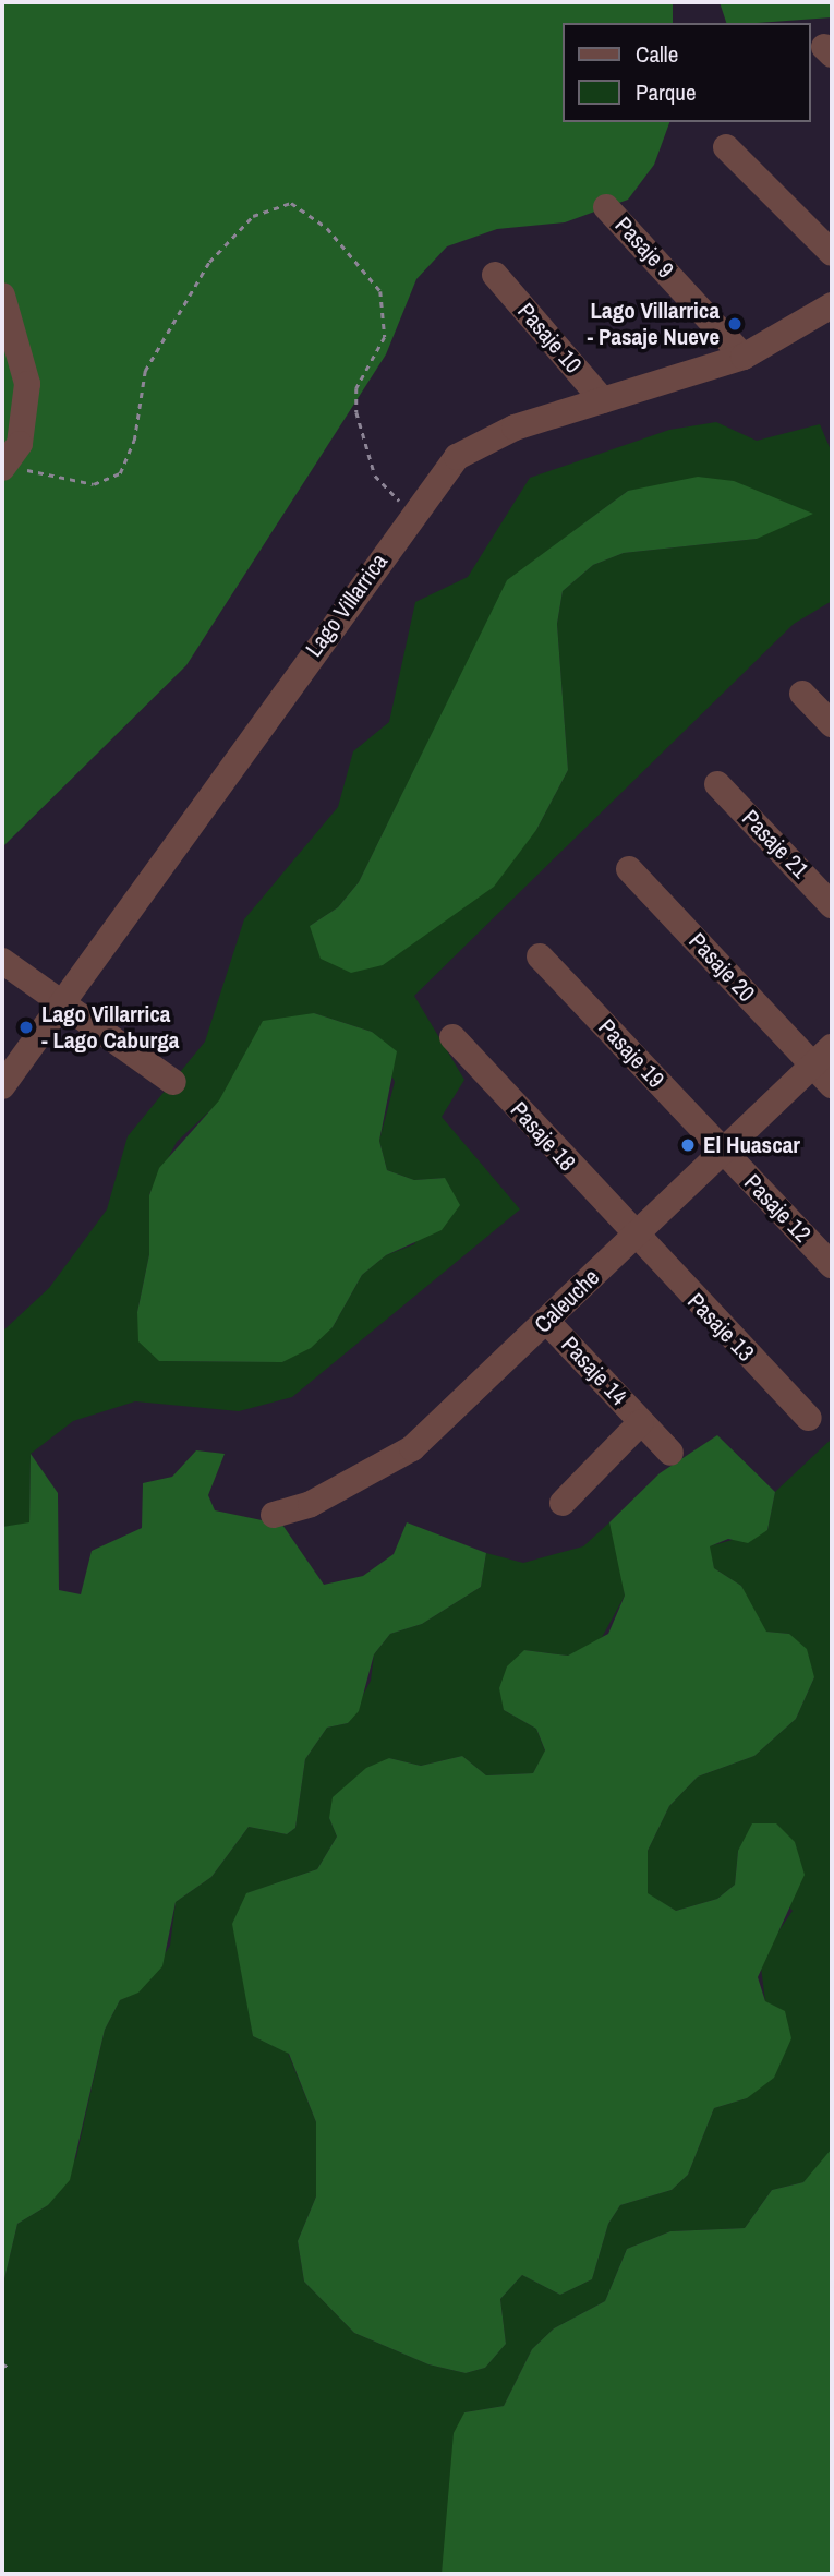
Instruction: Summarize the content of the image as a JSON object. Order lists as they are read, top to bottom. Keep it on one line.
{"streets":{"street":["Pasaje 9","Pasaje 10","Lago Villarrica","Pasaje 21","Pasaje 20","Pasaje 19","Pasaje 18","Pasaje 12","Caleuche","Pasaje 13","Pasaje 14"]},"crossings":[["Pasaje 9","Lago Villarrica"],["Pasaje 10","Lago Villarrica"],["Pasaje 20","Caleuche"],["Pasaje 19","Pasaje 12"],["Pasaje 19","Caleuche"],["Pasaje 18","Caleuche"],["Pasaje 18","Pasaje 13"],["Pasaje 12","Caleuche"],["Caleuche","Pasaje 13"],["Caleuche","Pasaje 14"]],"places":["Lago Villarrica - Pasaje Nueve","Lago Villarrica - Lago Caburga","El Huascar"],"legend":["Calle","Parque"]}
